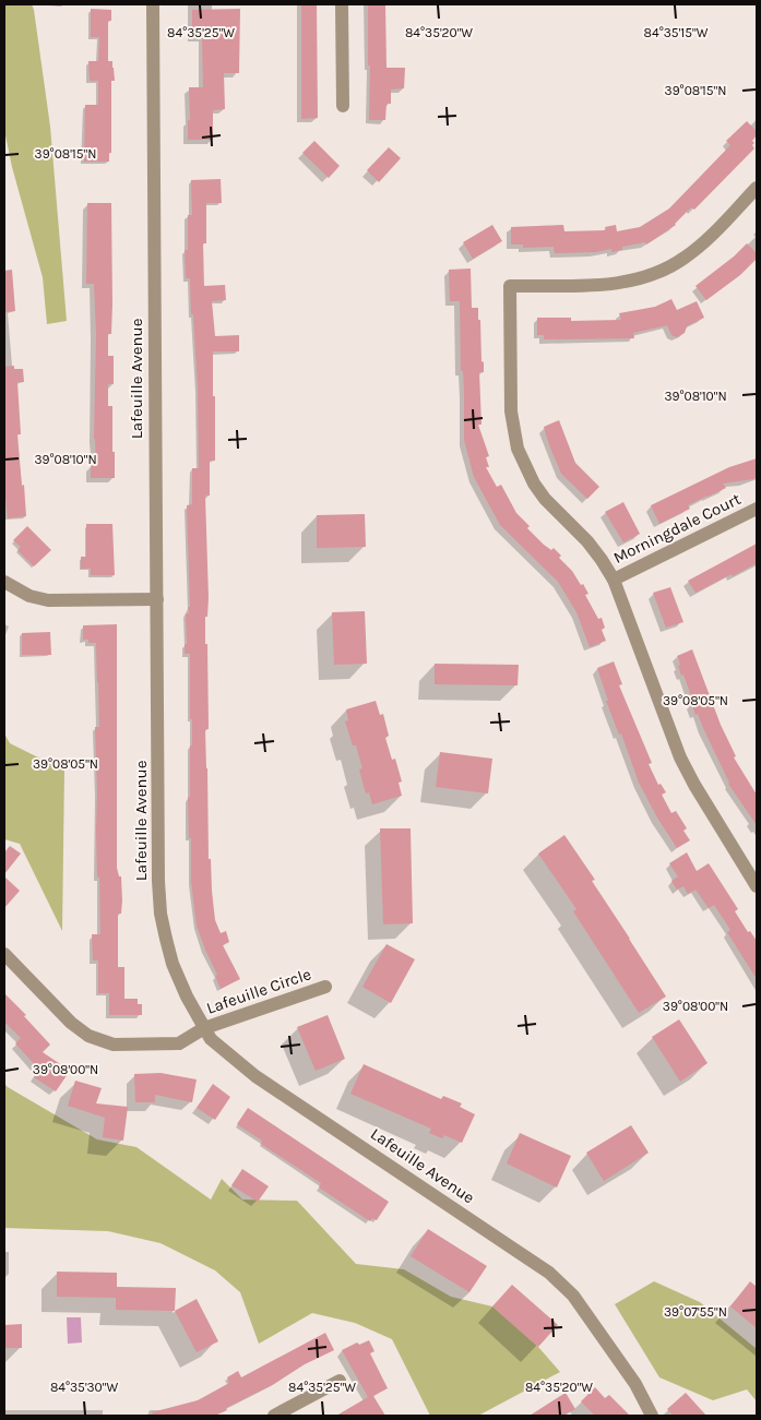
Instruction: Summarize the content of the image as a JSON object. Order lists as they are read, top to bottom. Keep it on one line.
{"streets":{"street":["Lafeuille Avenue","Morningdale Court","Lafeuille Circle"]},"crossings":[["Lafeuille Avenue","Lafeuille Circle"]],"coordinates":["84°35'25\"W","84°35'20\"W","84°35'15\"W","39°08'15\"N","39°08'10\"N","39°08'05\"N","39°08'00\"N","39°07'55\"N","84°35'30\"W"]}
